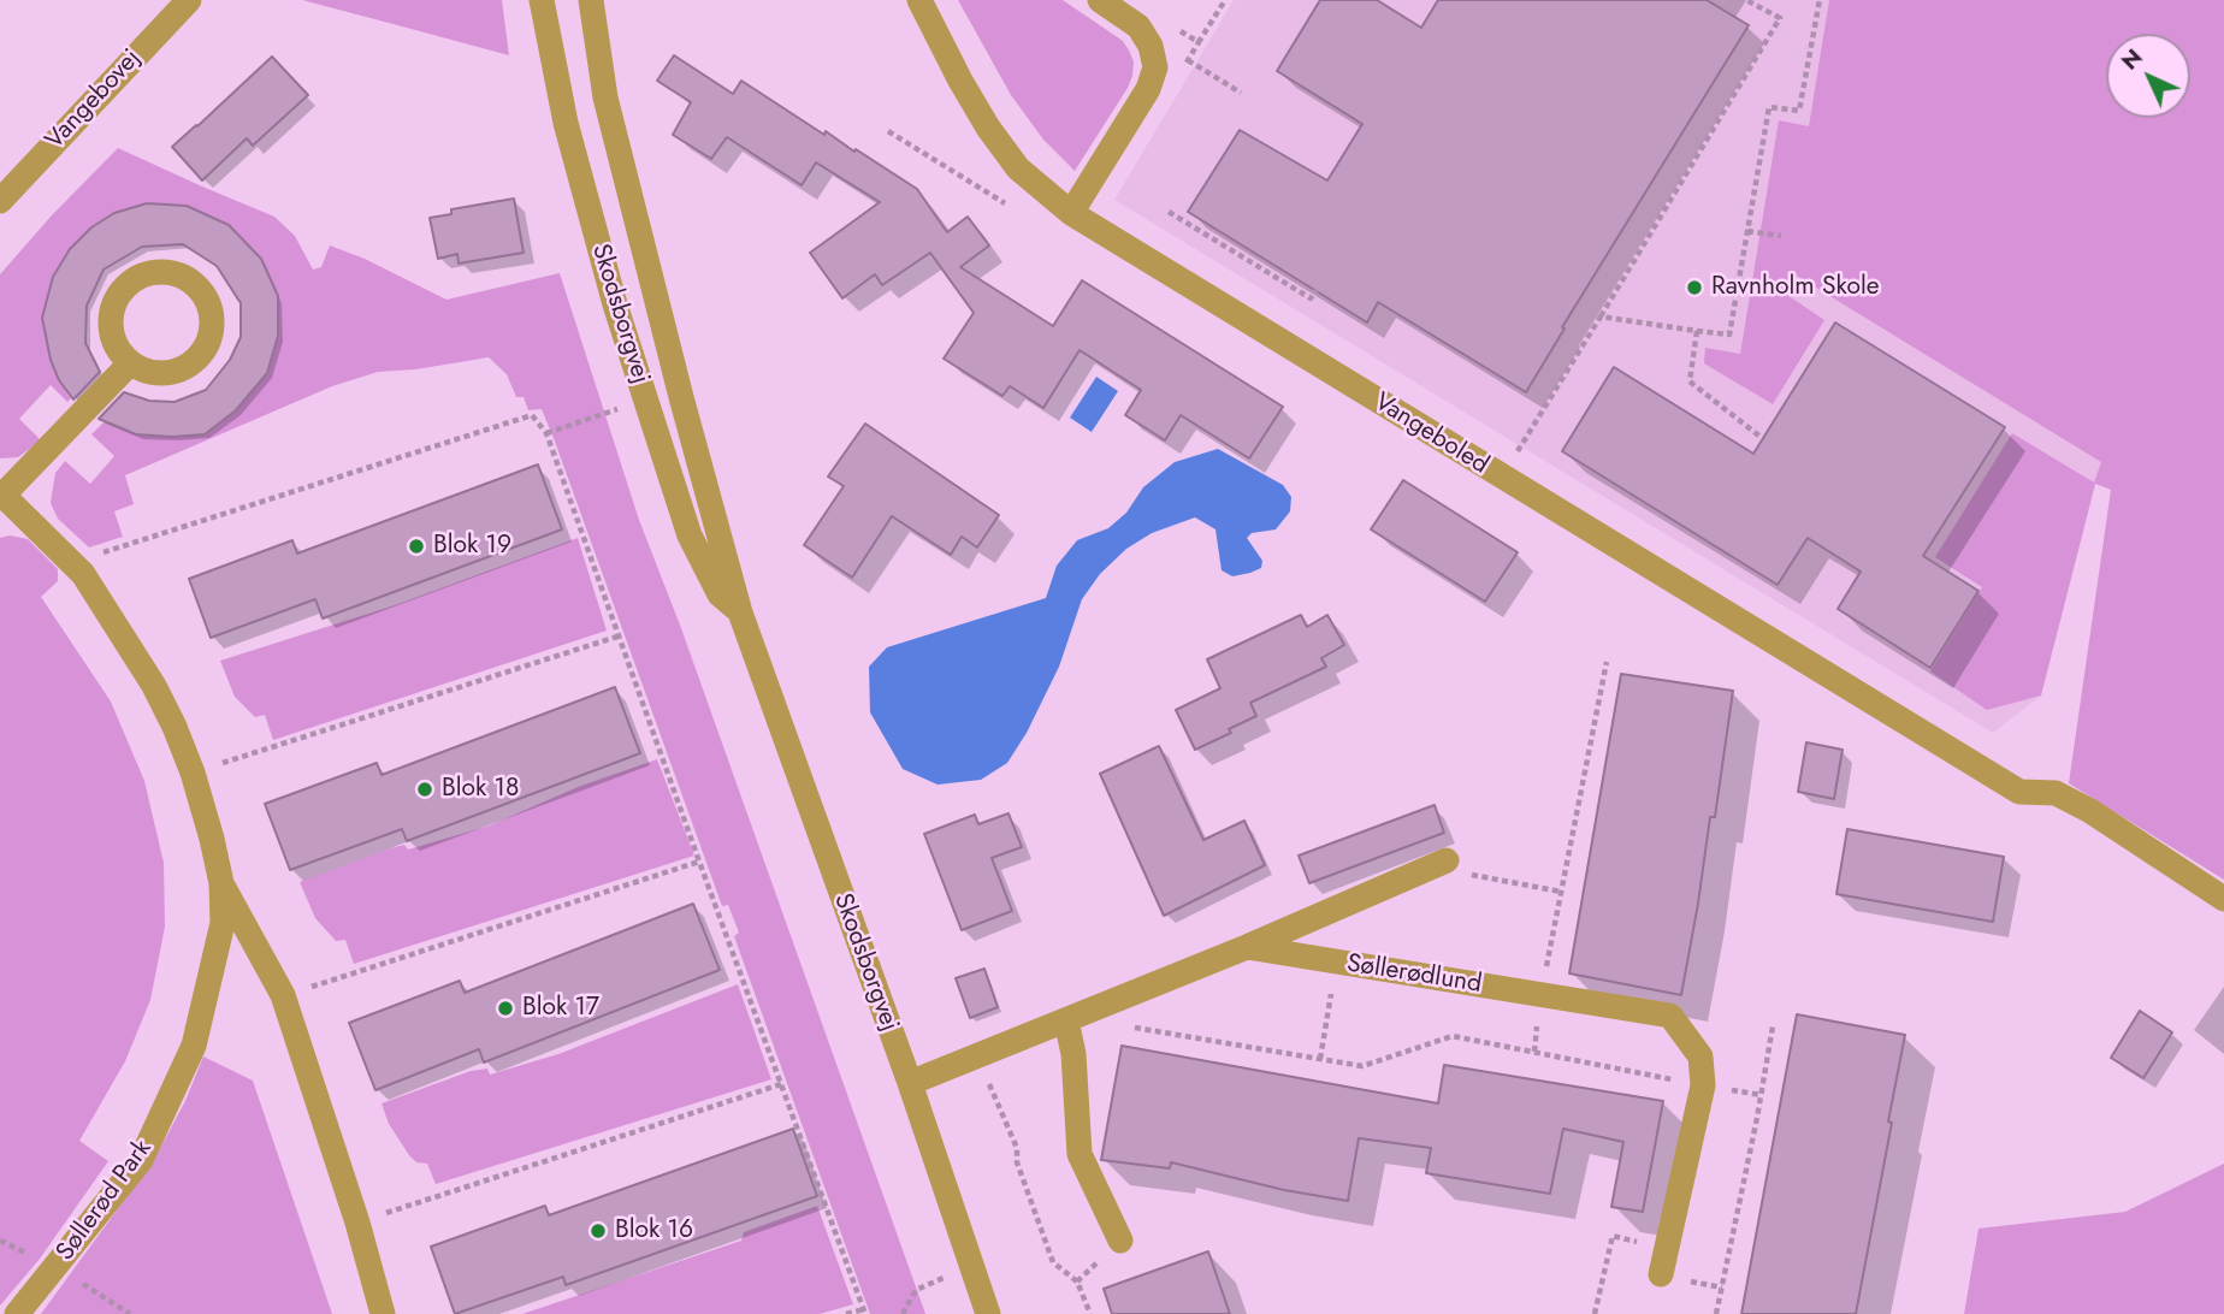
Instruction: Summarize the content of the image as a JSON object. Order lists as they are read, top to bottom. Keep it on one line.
{"streets":{"street":["Vangebovej","Skodsborgvej","Vangeboled","Søllerødlund","Søllerød Park"]},"places":["Ravnholm Skole","Blok 19","Blok 18","Blok 17","Blok 16"],"north":"top left"}
